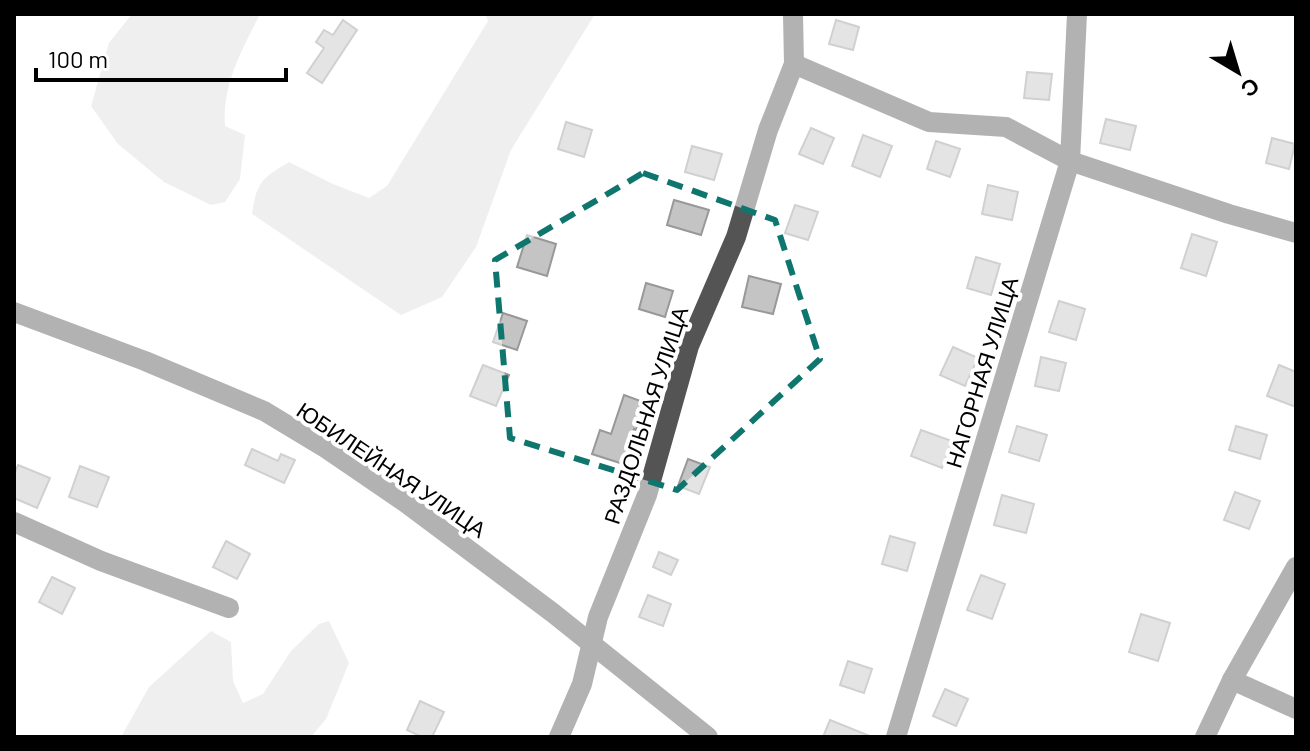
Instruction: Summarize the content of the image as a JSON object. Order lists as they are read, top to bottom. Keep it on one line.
{"streets":{"street":["НАГОРНАЯ УЛИЦА","РАЗДОЛЬНАЯ УЛИЦА","ЮБИЛЕЙНАЯ УЛИЦА"]},"crossings":[["РАЗДОЛЬНАЯ УЛИЦА","ЮБИЛЕЙНАЯ УЛИЦА"]],"scale_bar":"100 m","north":"bottom right"}
